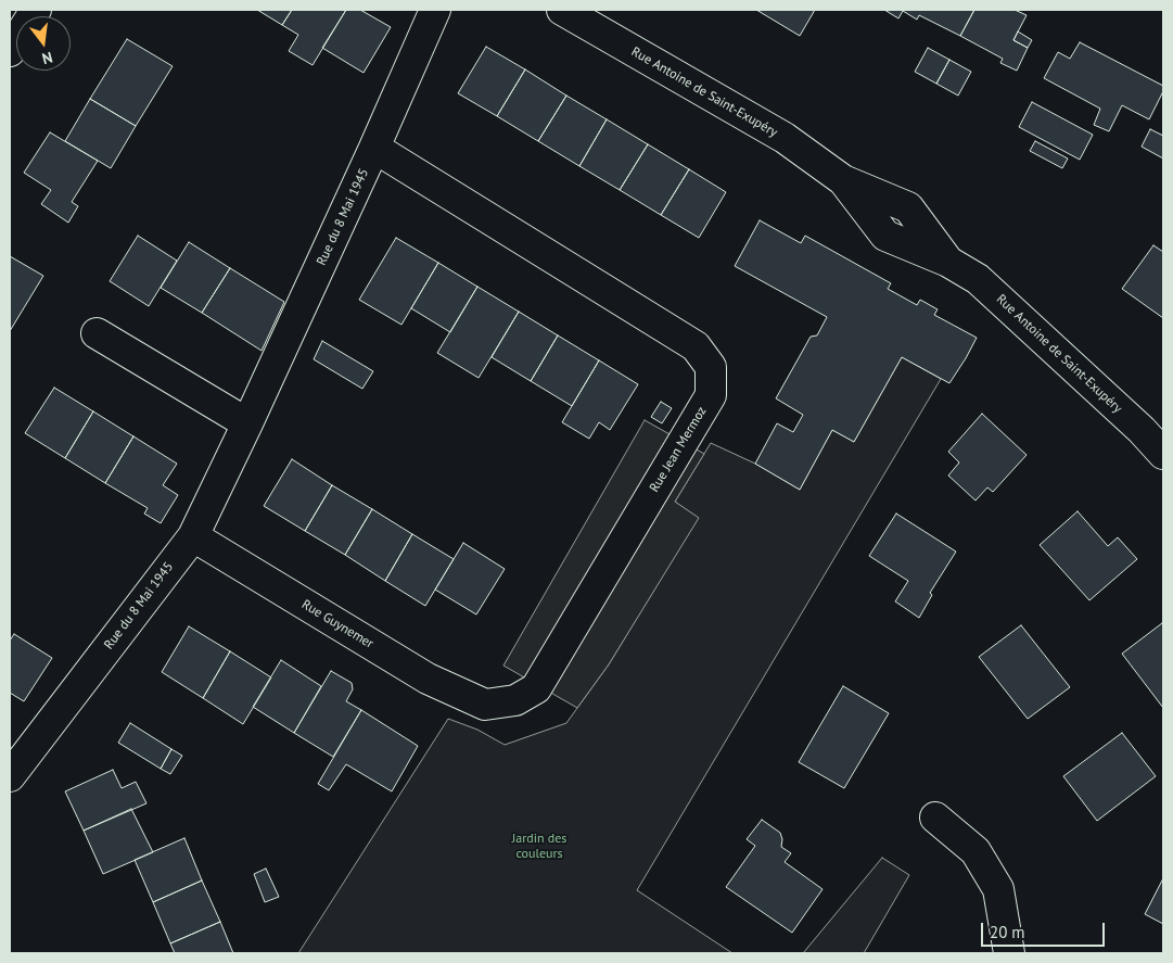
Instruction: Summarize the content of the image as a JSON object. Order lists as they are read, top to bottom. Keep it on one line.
{"streets":{"street":["Rue Antoine de Saint-Exupéry","Rue du 8 Mai 1945","Rue Jean Mermoz","Rue Guynemer"]},"crossings":[["Rue du 8 Mai 1945","Rue Jean Mermoz"],["Rue du 8 Mai 1945","Rue Guynemer"],["Rue Jean Mermoz","Rue Guynemer"]],"parks":["Jardin des couleurs"],"scale_bar":"20 m","north":"bottom"}
